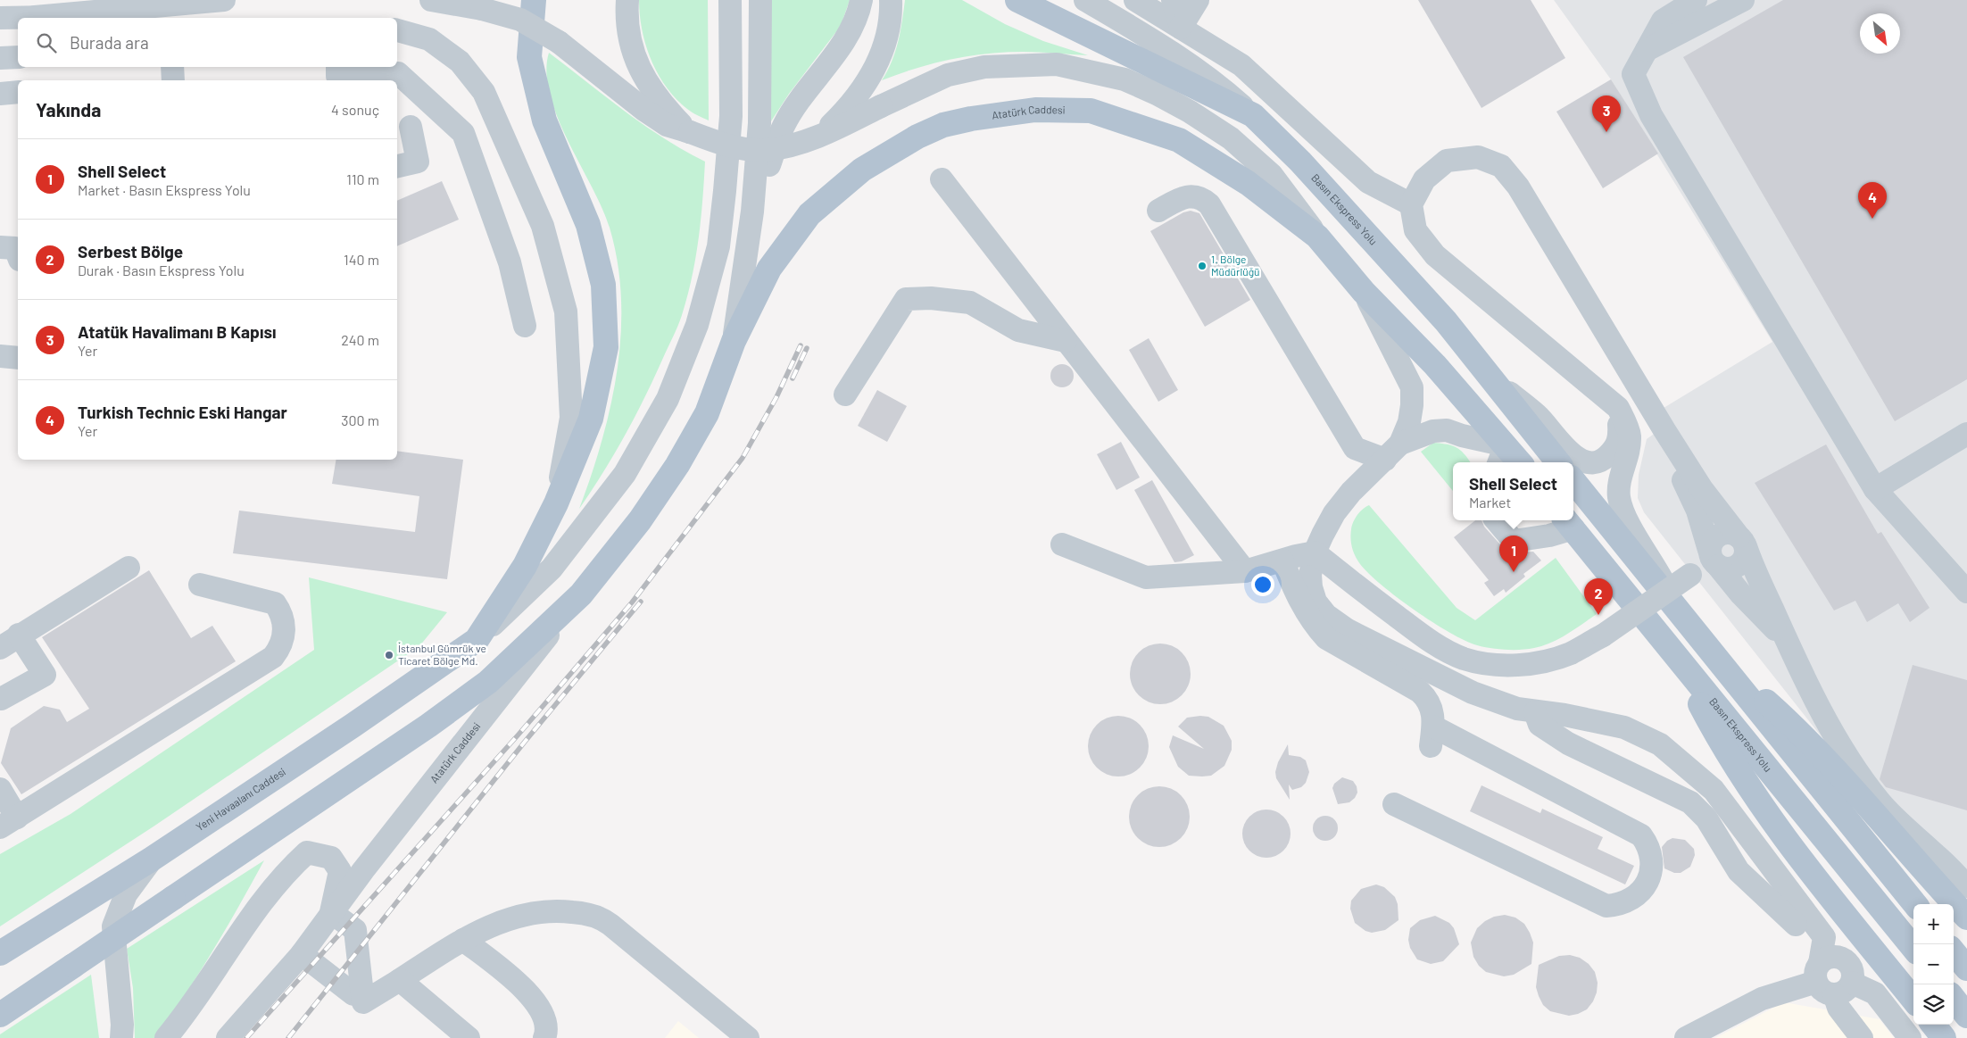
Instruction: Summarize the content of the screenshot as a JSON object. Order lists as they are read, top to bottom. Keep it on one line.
{"streets":{"main road":["Atatürk Caddesi","Basın Ekspress Yolu","Yeni Havaalanı Caddesi"]},"places":["1. Bölge Müdürlüğü","İstanbul Gümrük ve Ticaret Bölge Md."],"north":"bottom right","page":{"search":"Burada ara","heading":["Yakında","4 sonuç"],"pins":["3","4","1","2"],"list":[{"mark":"1","name":"Shell Select","note":"Market · Basın Ekspress Yolu","value":"110 m"},{"mark":"2","name":"Serbest Bölge","note":"Durak · Basın Ekspress Yolu","value":"140 m"},{"mark":"3","name":"Atatük Havalimanı B Kapısı","note":"Yer","value":"240 m"},{"mark":"4","name":"Turkish Technic Eski Hangar","note":"Yer","value":"300 m"}],"popup":["Shell Select","Market"],"map_buttons":["+","−"]}}
